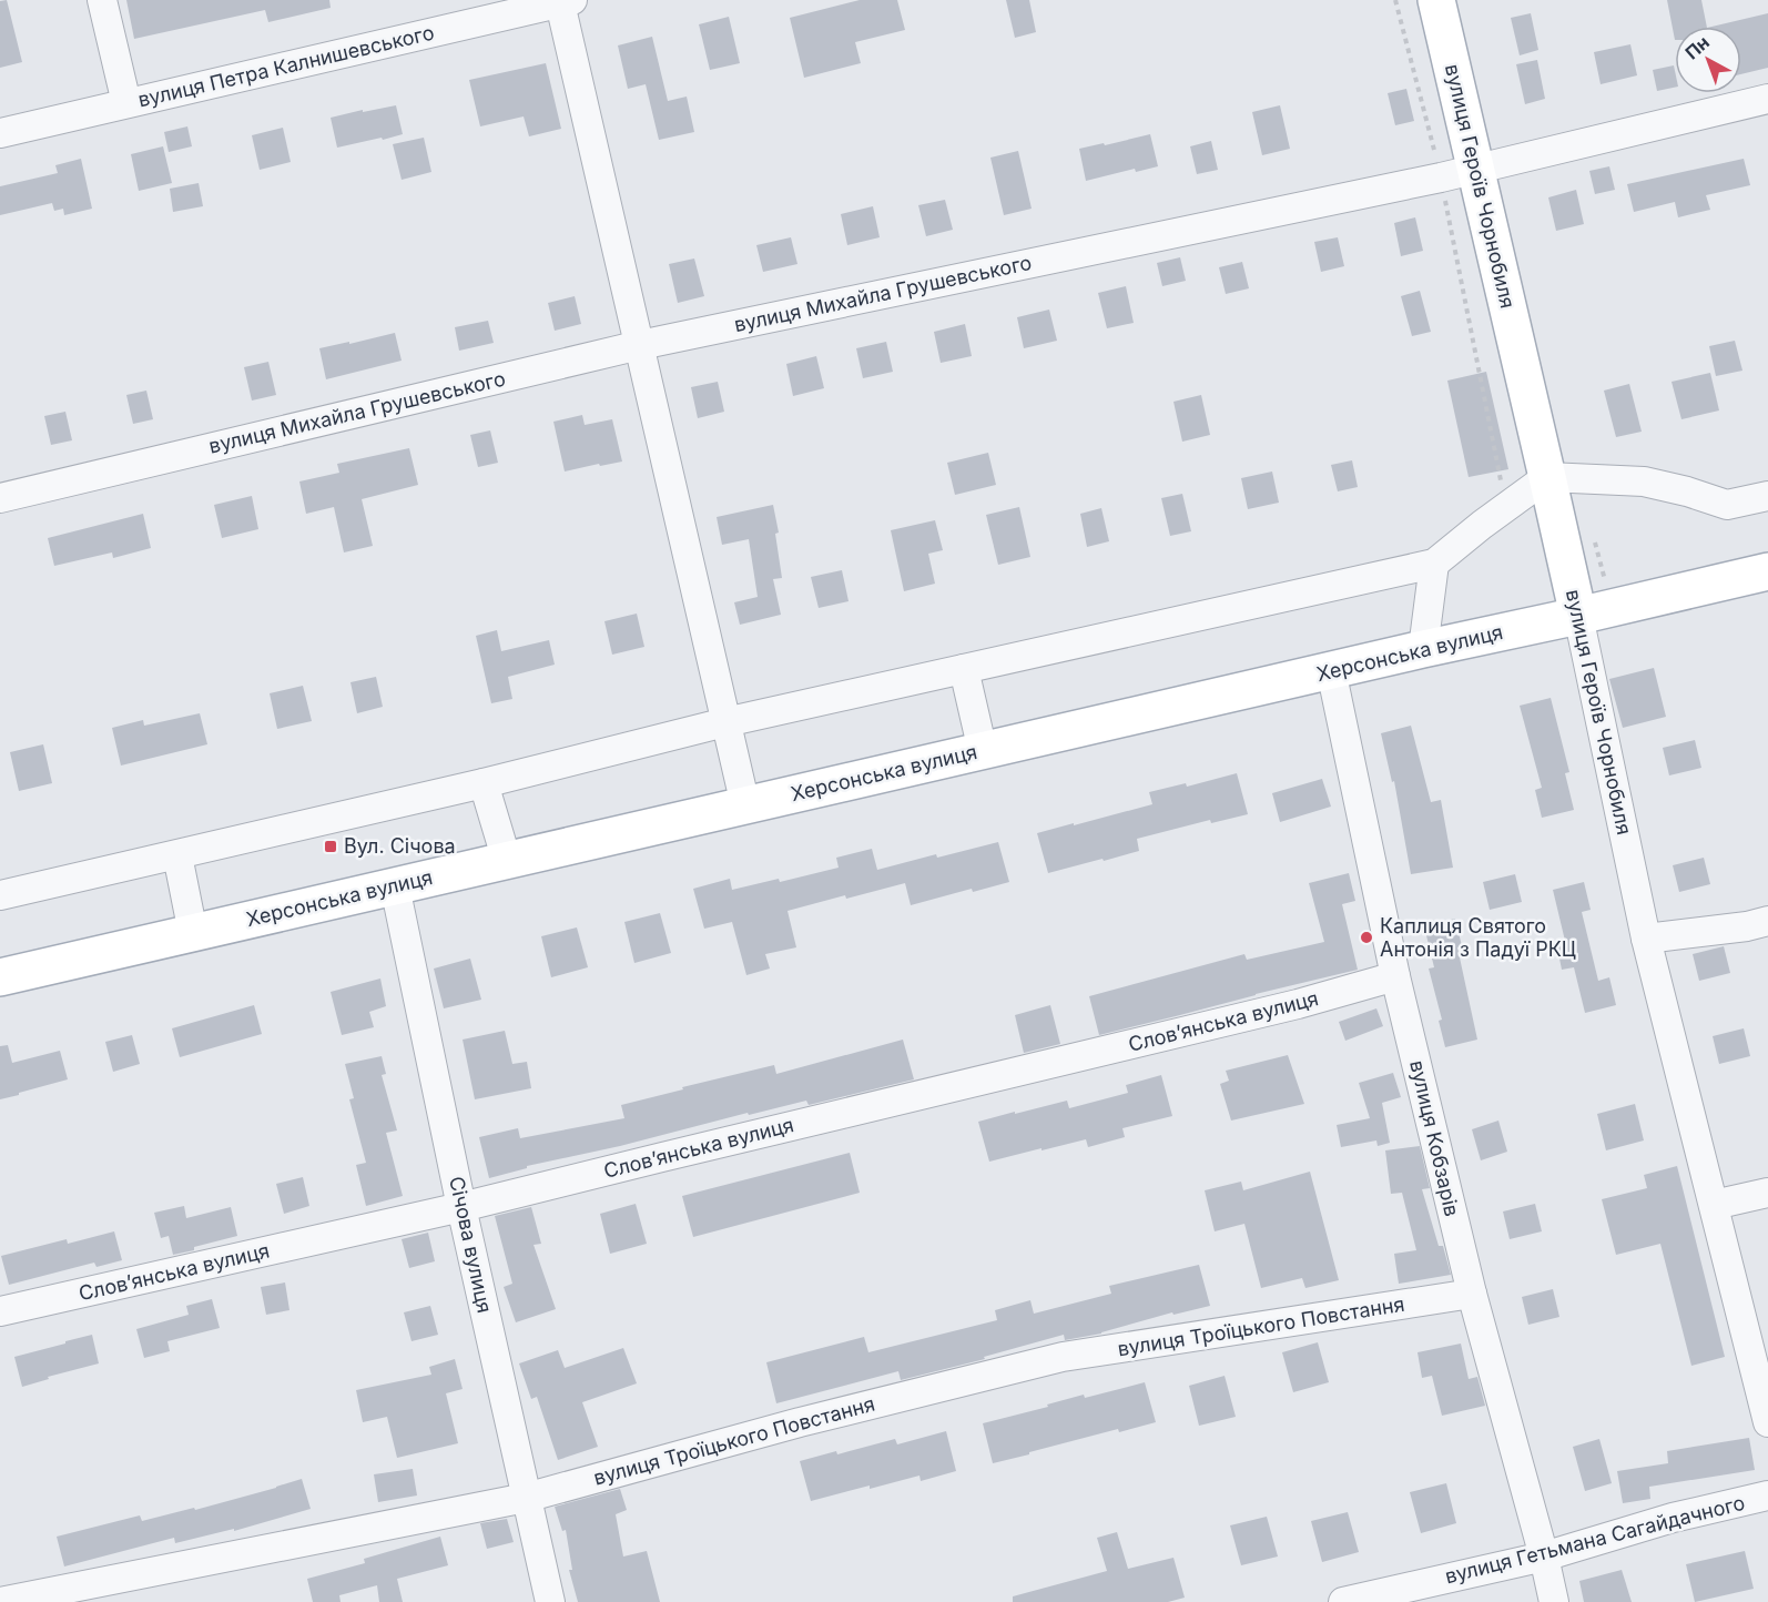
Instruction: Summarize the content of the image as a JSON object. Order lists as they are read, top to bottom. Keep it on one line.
{"streets":{"main road":["вулиця Героїв Чорнобиля","Херсонська вулиця"],"street":["вулиця Петра Калнишевського","вулиця Михайла Грушевського","Словʼянська вулиця","вулиця Кобзарів","Січова вулиця","вулиця Троїцького Повстання","вулиця Гетьмана Сагайдачного"]},"crossings":[["вулиця Героїв Чорнобиля","вулиця Михайла Грушевського"],["вулиця Героїв Чорнобиля","Херсонська вулиця"],["Херсонська вулиця","вулиця Кобзарів"],["Херсонська вулиця","Січова вулиця"],["Словʼянська вулиця","вулиця Кобзарів"],["Словʼянська вулиця","Січова вулиця"],["вулиця Кобзарів","вулиця Троїцького Повстання"],["вулиця Кобзарів","вулиця Гетьмана Сагайдачного"],["Січова вулиця","вулиця Троїцького Повстання"]],"places":{"transit":["Вул. Січова"],"other":["Каплиця Святого Антонія з Падуї РКЦ"]},"north":"top left"}
